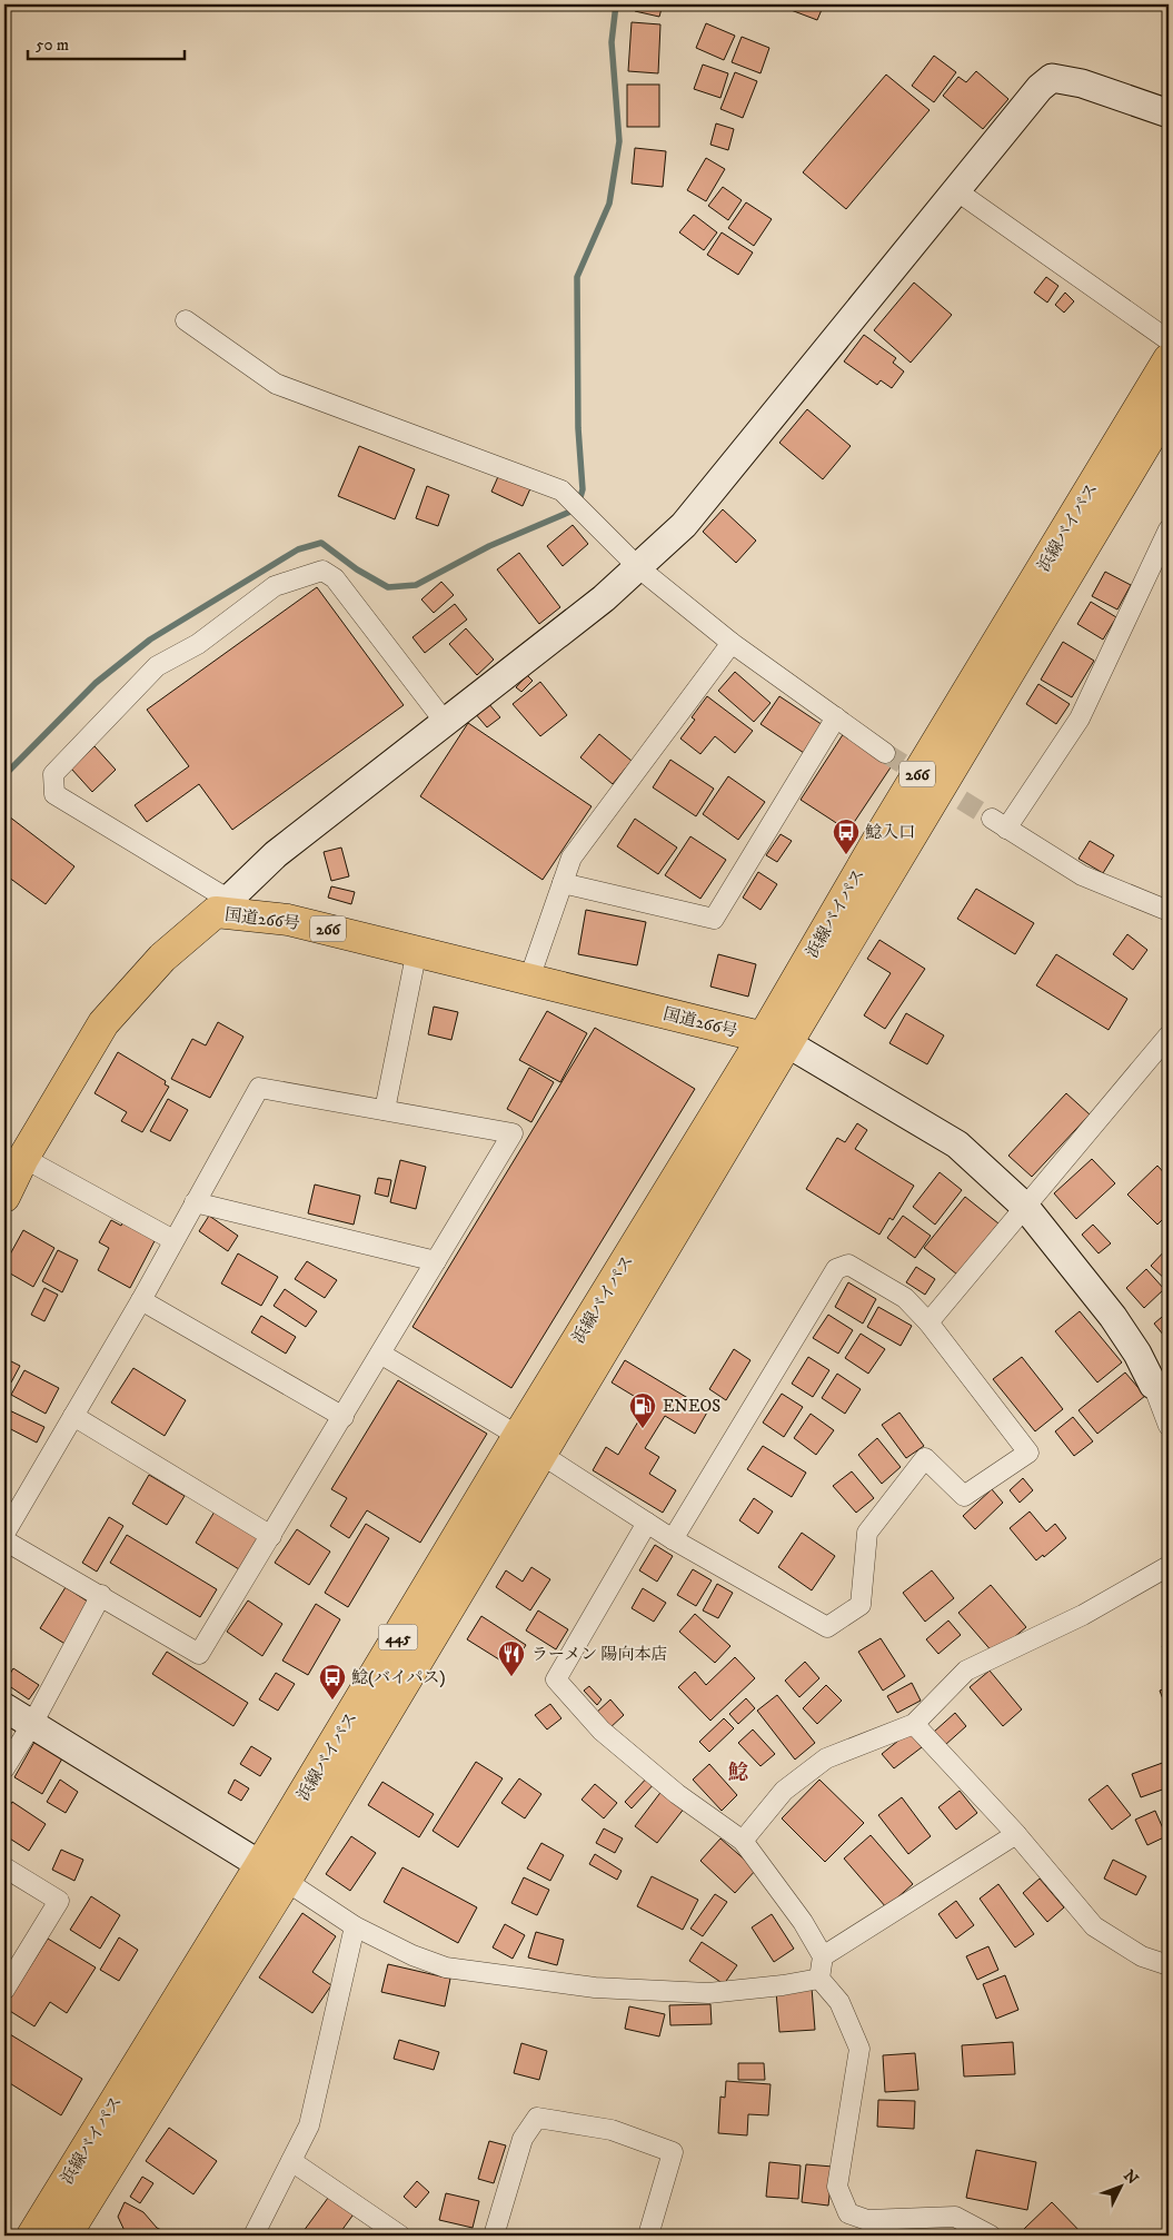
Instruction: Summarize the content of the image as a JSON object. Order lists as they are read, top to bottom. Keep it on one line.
{"streets":{"highway":["浜線バイパス","266","国道266号","445"]},"crossings":[["浜線バイパス","国道266号"]],"districts":["鯰"],"places":{"bus stop":["鯰入口","鯰(バイパス)"],"fuel station":["ENEOS"],"restaurant":["ラーメン 陽向本店"]},"scale_bar":"50 m","north":"top right"}
